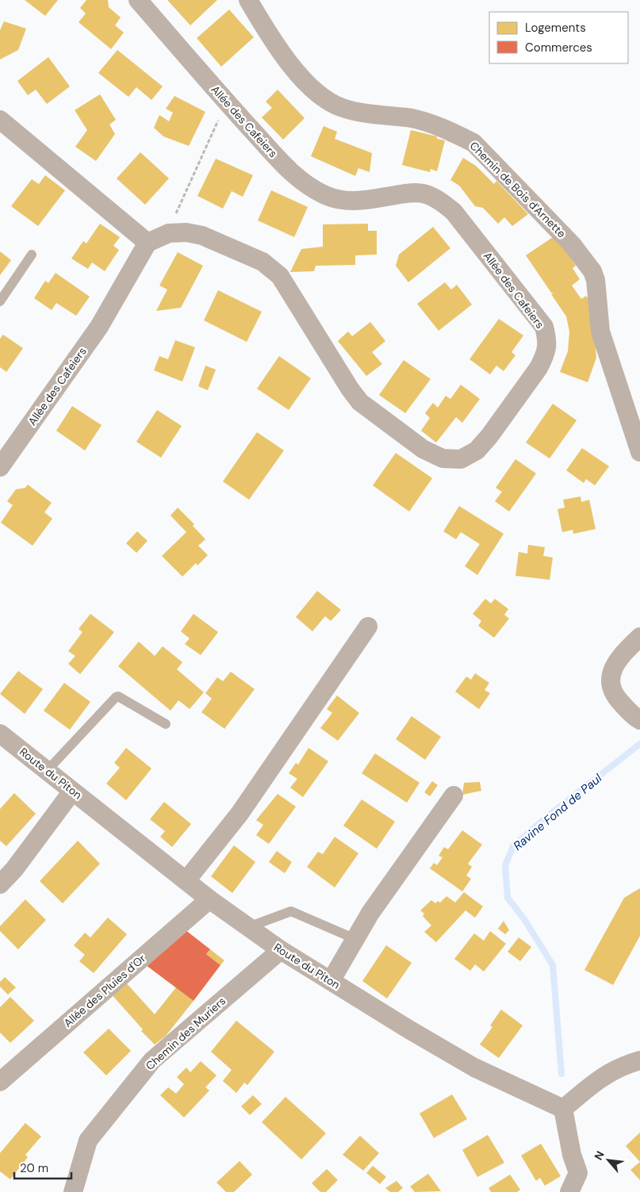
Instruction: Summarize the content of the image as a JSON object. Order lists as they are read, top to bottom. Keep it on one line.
{"streets":{"street":["Allée des Cafeiers","Chemin de Bois d'Arnette","Route du Piton","Allée des Pluies d'Or","Chemin des Muriers"]},"crossings":[["Route du Piton","Allée des Pluies d'Or"],["Route du Piton","Chemin des Muriers"]],"water":["Ravine Fond de Paul"],"legend":["Logements","Commerces"],"scale_bar":"20 m","north":"top left"}
